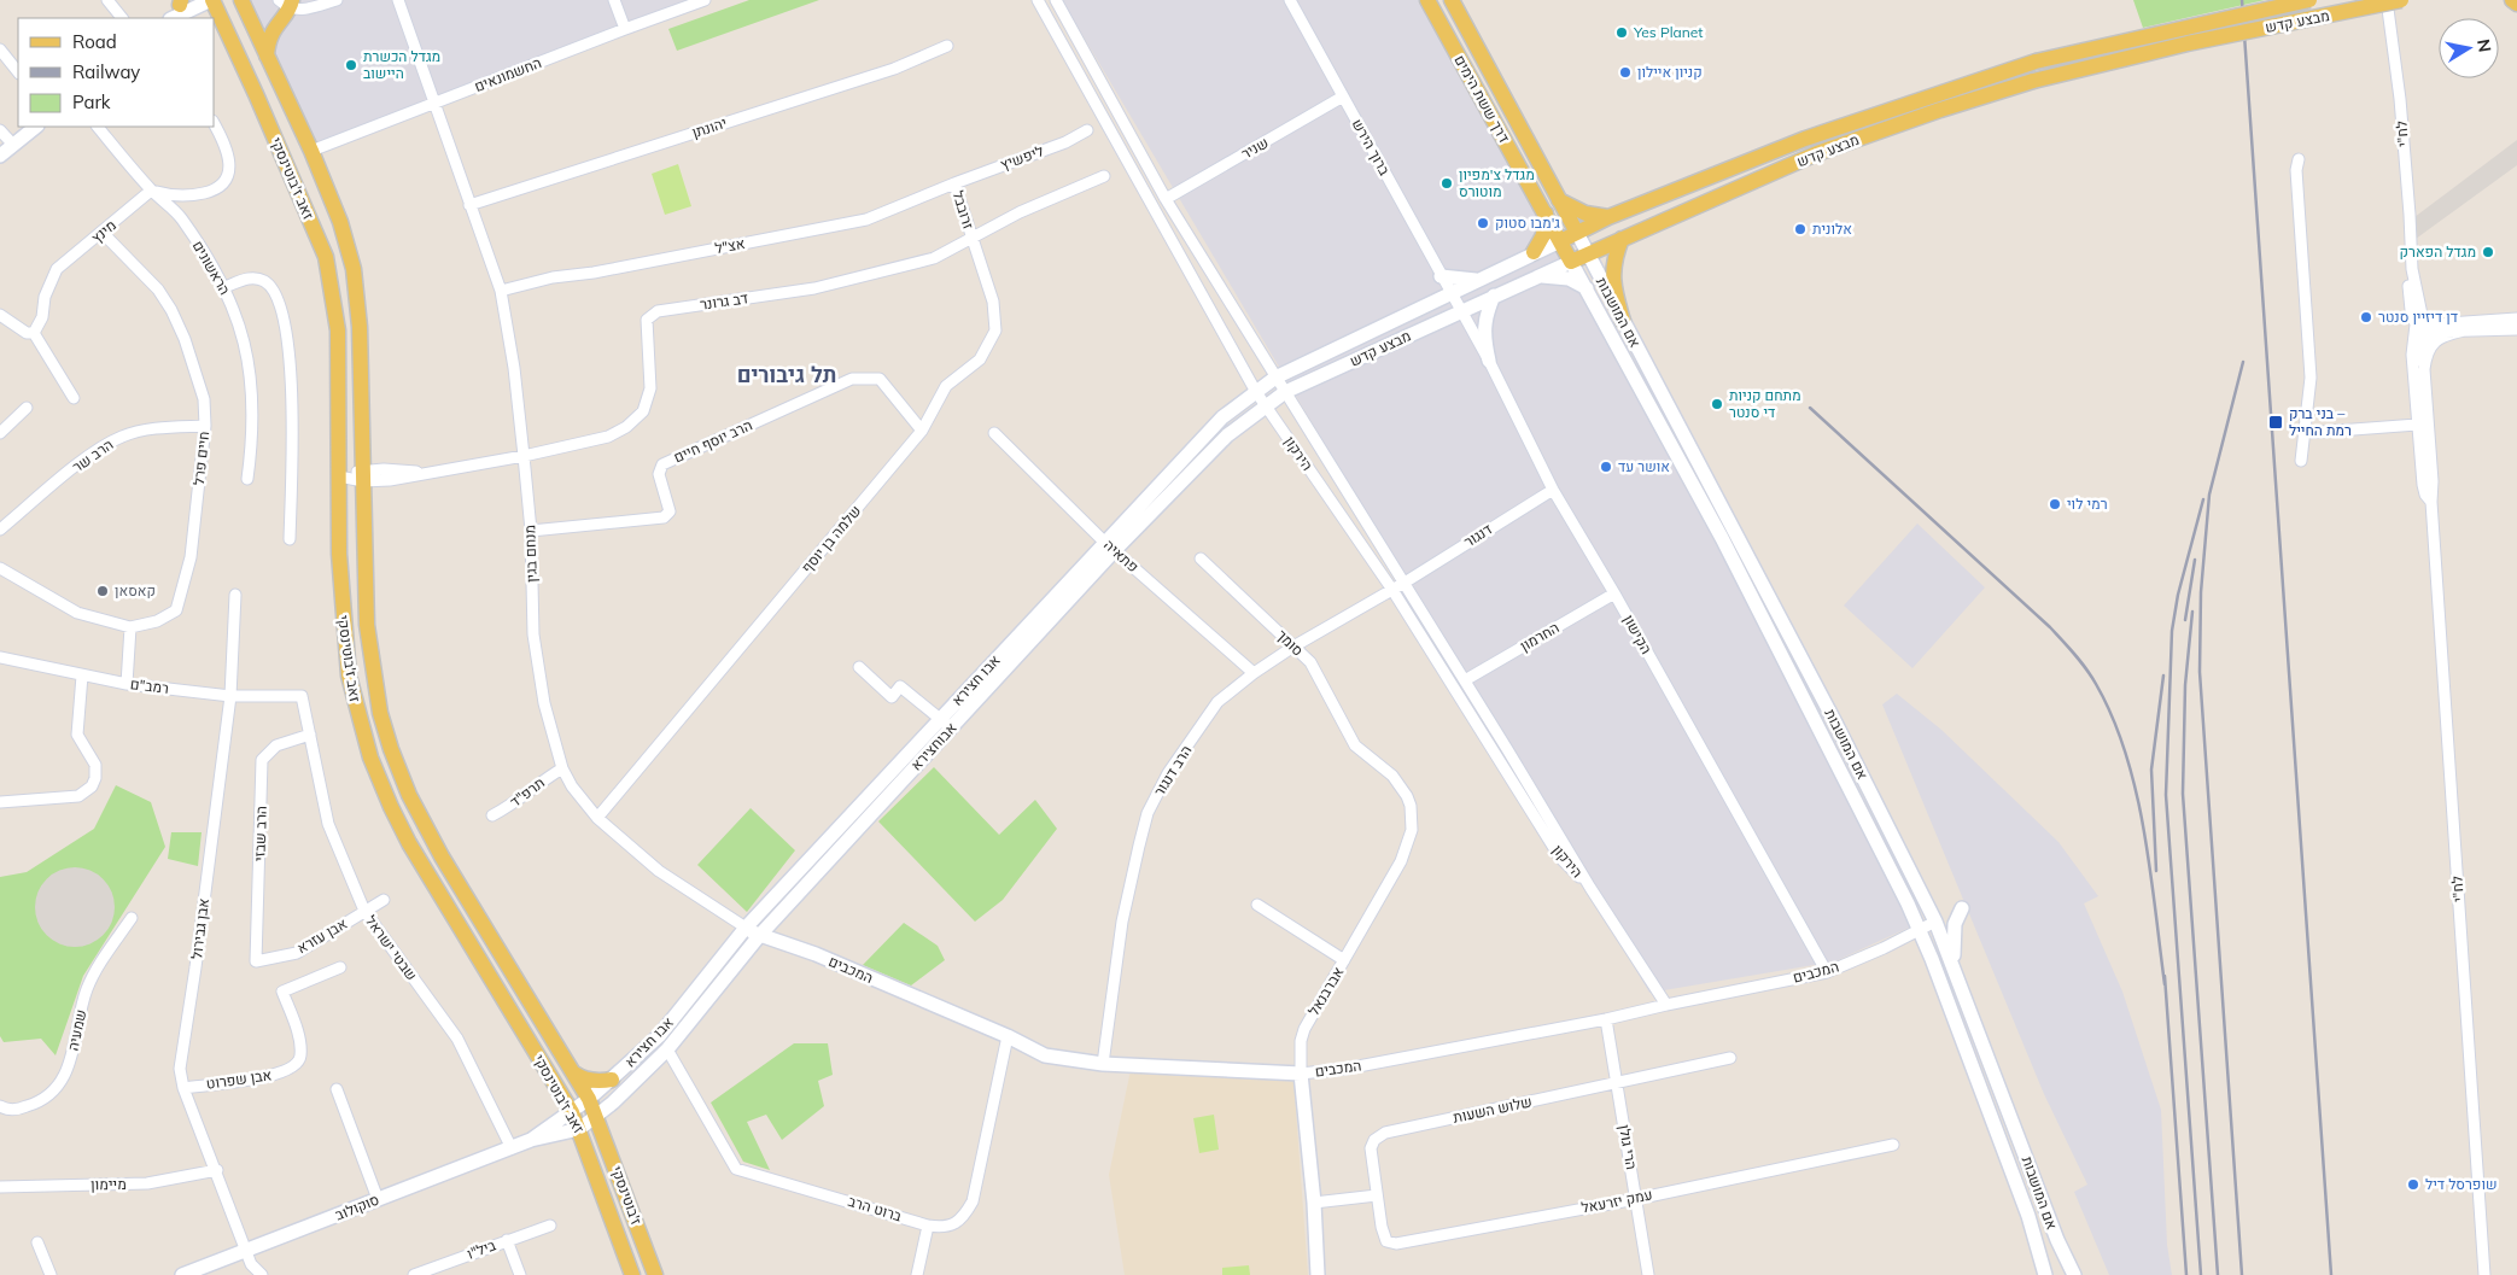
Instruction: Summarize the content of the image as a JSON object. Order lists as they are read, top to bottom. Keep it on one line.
{"streets":{"main road":["מבצע קדש","דרך ששת הימים","זאב ז'בוטינסקי","ז'בוטינסקי"],"street":["החשמונאים","יהונתן","לח\"י","ברוך הירש","שניר","ליפשיץ","זרובבל","מינץ","אצ\"ל","הראשונים","דב גרונר","אם המושבות","הרב יוסף חיים","הירקון","הרב שר","חיים פרל","דנגור","שלמה בן יוסף","מנחם בגין","פתאיה","הקישון","החרמון","סומך","אבו חצירא","רמב\"ם","אבוחצירא","הרב דנגור","תרפ\"ד","הרב שבזי","אבן גבירול","אבן עזרא","שבטי ישראל","המכבים","אברבנאל","שמעיה","אבן שפרוט","שלוש השעות","הרי גולן","מיימון","עמק יזרעאל","סוקולוב","ברוט הרב","ביל\"ו"]},"crossings":[["מבצע קדש","דרך ששת הימים"],["מבצע קדש","ברוך הירש"],["מבצע קדש","אם המושבות"],["מבצע קדש","הירקון"],["מבצע קדש","הקישון"],["מבצע קדש","אבו חצירא"],["מבצע קדש","אבוחצירא"],["החשמונאים","זאב ז'בוטינסקי"],["החשמונאים","מנחם בגין"],["דרך ששת הימים","אם המושבות"],["יהונתן","מנחם בגין"],["ברוך הירש","שניר"],["ברוך הירש","הקישון"],["שניר","הירקון"],["ליפשיץ","זרובבל"],["ליפשיץ","אצ\"ל"],["זאב ז'בוטינסקי","דב גרונר"],["זאב ז'בוטינסקי","אבו חצירא"],["זאב ז'בוטינסקי","אבוחצירא"],["זאב ז'בוטינסקי","ז'בוטינסקי"],["זאב ז'בוטינסקי","סוקולוב"],["זרובבל","אצ\"ל"],["זרובבל","דב גרונר"],["זרובבל","שלמה בן יוסף"],["מינץ","הראשונים"],["מינץ","חיים פרל"],["אצ\"ל","מנחם בגין"],["דב גרונר","שלמה בן יוסף"],["דב גרונר","מנחם בגין"],["אם המושבות","המכבים"],["הרב יוסף חיים","שלמה בן יוסף"],["הרב יוסף חיים","מנחם בגין"],["הירקון","דנגור"],["הירקון","החרמון"],["הירקון","אבו חצירא"],["הירקון","אבוחצירא"],["הירקון","הרב דנגור"],["הירקון","המכבים"],["הרב שר","חיים פרל"],["דנגור","הקישון"],["דנגור","הרב דנגור"],["שלמה בן יוסף","מנחם בגין"],["מנחם בגין","אבו חצירא"],["מנחם בגין","תרפ\"ד"],["מנחם בגין","המכבים"],["פתאיה","אבו חצירא"],["פתאיה","אבוחצירא"],["פתאיה","הרב דנגור"],["הקישון","החרמון"],["הקישון","המכבים"],["סומך","הרב דנגור"],["סומך","אברבנאל"],["אבו חצירא","אבוחצירא"],["אבו חצירא","המכבים"],["אבו חצירא","סוקולוב"],["רמב\"ם","אבן גבירול"],["רמב\"ם","שבטי ישראל"],["אבוחצירא","המכבים"],["אבוחצירא","ז'בוטינסקי"],["אבוחצירא","ברוט הרב"],["הרב דנגור","המכבים"],["הרב שבזי","אבן עזרא"],["הרב שבזי","שבטי ישראל"],["אבן גבירול","אבן שפרוט"],["אבן גבירול","מיימון"],["אבן גבירול","סוקולוב"],["אבן עזרא","שבטי ישראל"],["שבטי ישראל","סוקולוב"],["המכבים","אברבנאל"],["המכבים","הרי גולן"],["המכבים","ברוט הרב"],["שלוש השעות","הרי גולן"],["שלוש השעות","עמק יזרעאל"],["הרי גולן","עמק יזרעאל"]],"districts":["תל גיבורים"],"places":{"other":["Yes Planet","מגדל הכשרת היישוב","קניון איילון","מגדל צ'מפיון מוטורס","ג'מבו סטוק","אלונית","מגדל הפארק","דן דיזיין סנטר","מתחם קניות די סנטר","אושר עד","רמי לוי","קאסאן","שופרסל דיל"],"transit":["בני ברק – רמת החייל"]},"legend":["Road","Railway","Park"],"north":"right"}
